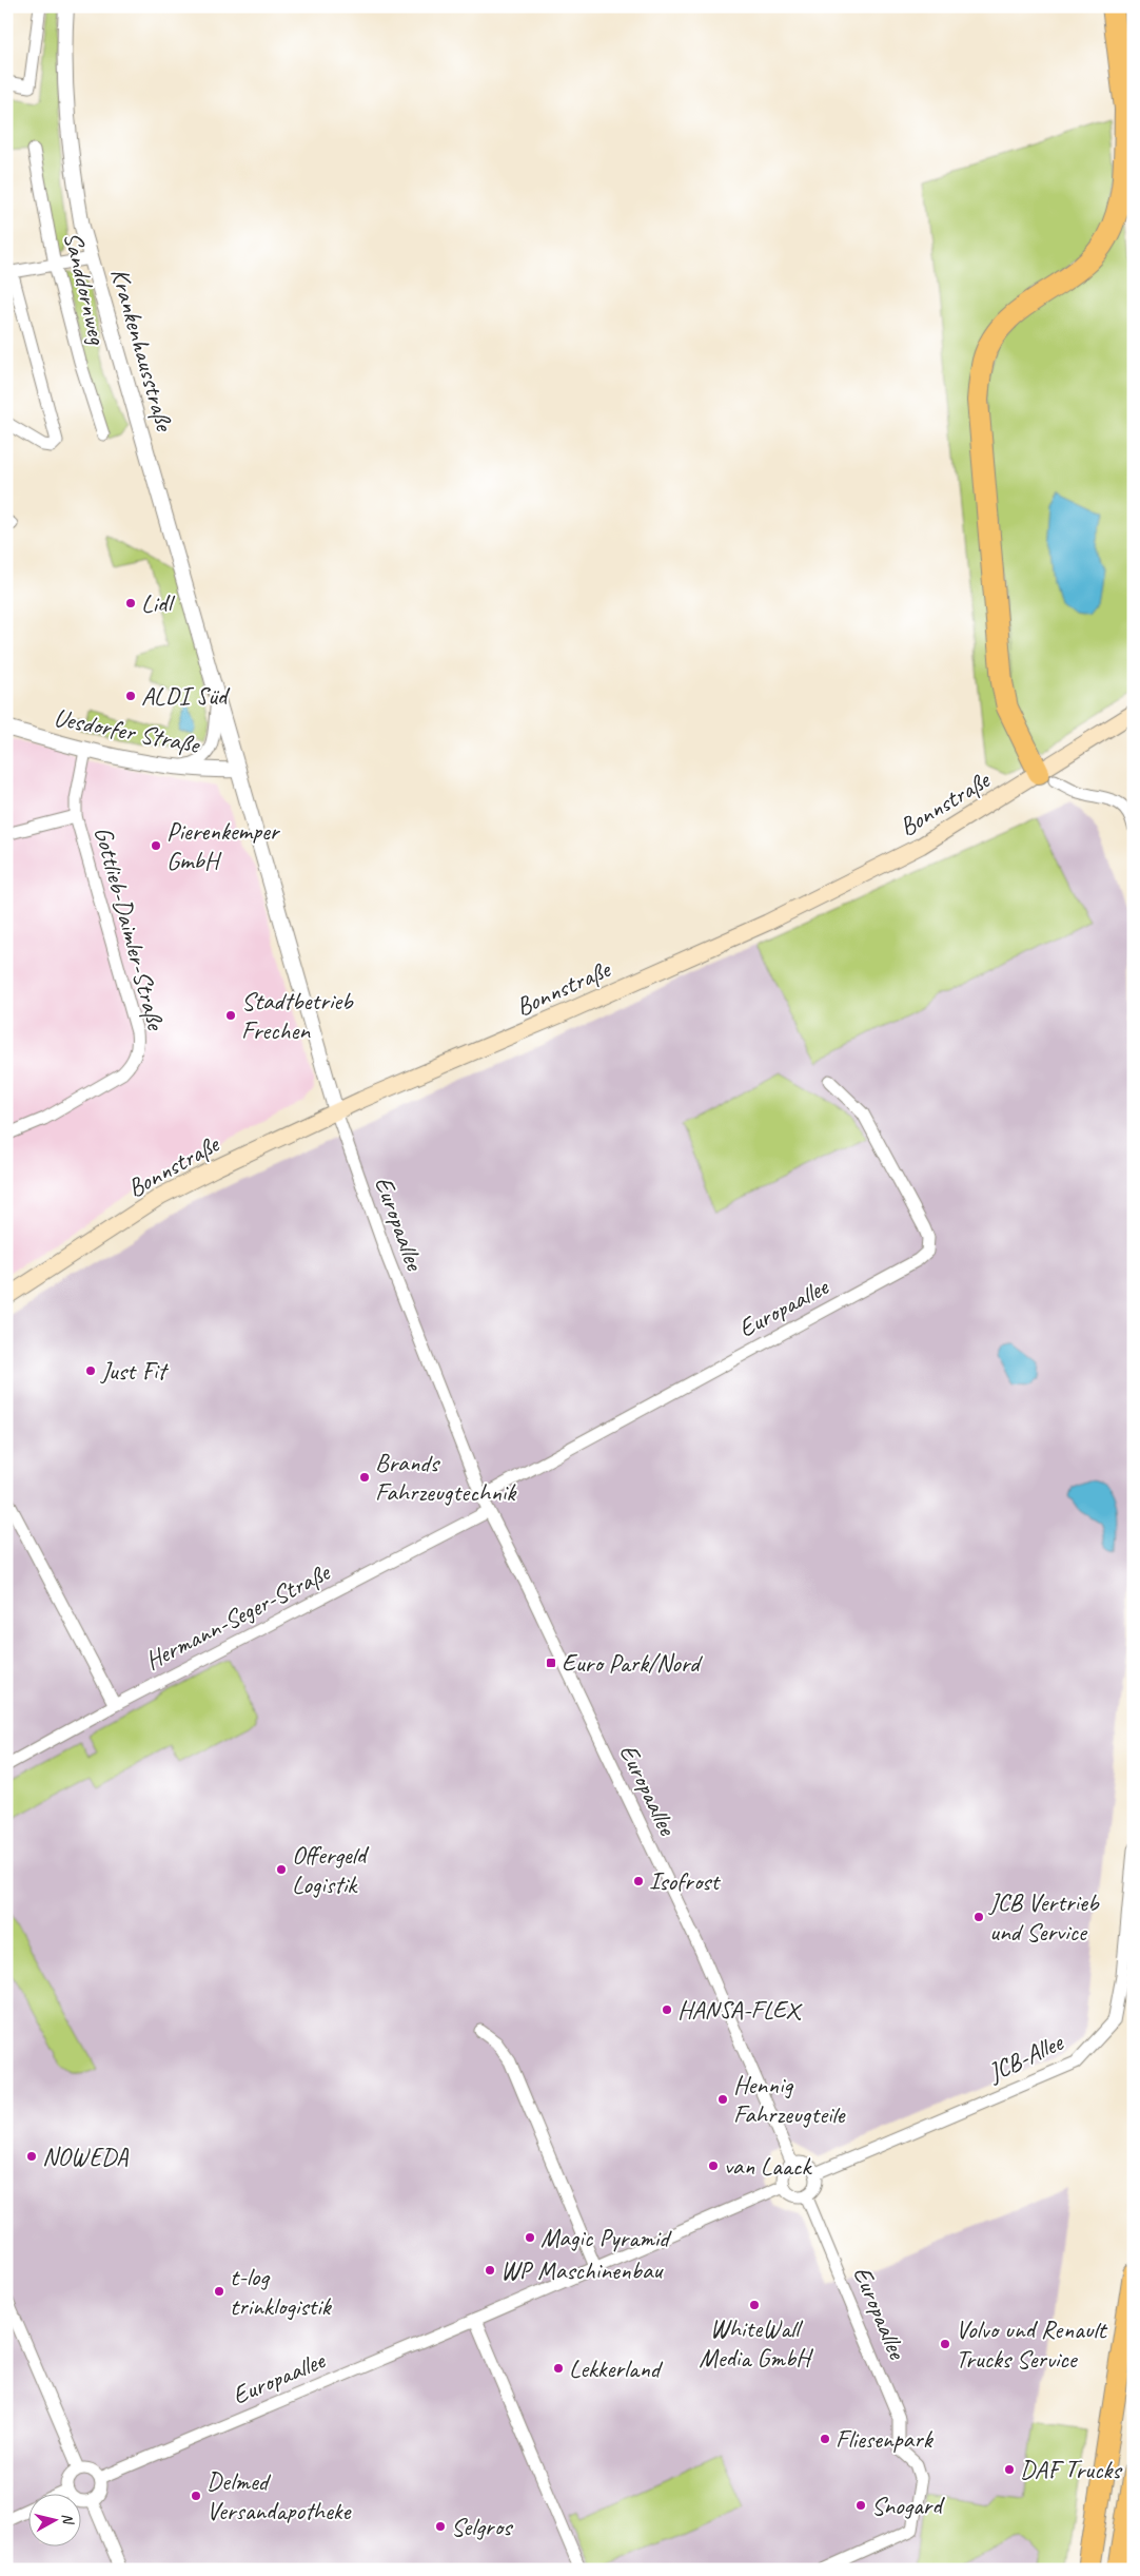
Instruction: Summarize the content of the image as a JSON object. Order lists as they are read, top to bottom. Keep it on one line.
{"streets":{"main road":["Bonnstraße"],"street":["Sanddornweg","Krankenhausstraße","Uesdorfer Straße","Gottlieb-Daimler-Straße","Europaallee","Hermann-Seger-Straße","JCB-Allee"]},"crossings":[["Krankenhausstraße","Uesdorfer Straße"],["Krankenhausstraße","Bonnstraße"],["Krankenhausstraße","Europaallee"],["Uesdorfer Straße","Gottlieb-Daimler-Straße"],["Bonnstraße","Europaallee"],["Europaallee","Hermann-Seger-Straße"],["Europaallee","JCB-Allee"]],"places":{"other":["Lidl","ALDI Süd","Pierenkemper GmbH","Stadtbetrieb Frechen","Just Fit","Brands Fahrzeugtechnik","Offergeld Logistik","Isofrost","JCB Vertrieb und Service","HANSA-FLEX","Hennig Fahrzeugteile","NOWEDA","van Laack","Magic Pyramid","WP Maschinenbau","t-log trinklogistik","WhiteWall Media GmbH","Volvo und Renault Trucks Service","Lekkerland","Fliesenpark","DAF Trucks","Delmed Versandapotheke","Snogard","Selgros"],"transit":["Euro Park/Nord"]},"north":"right"}
